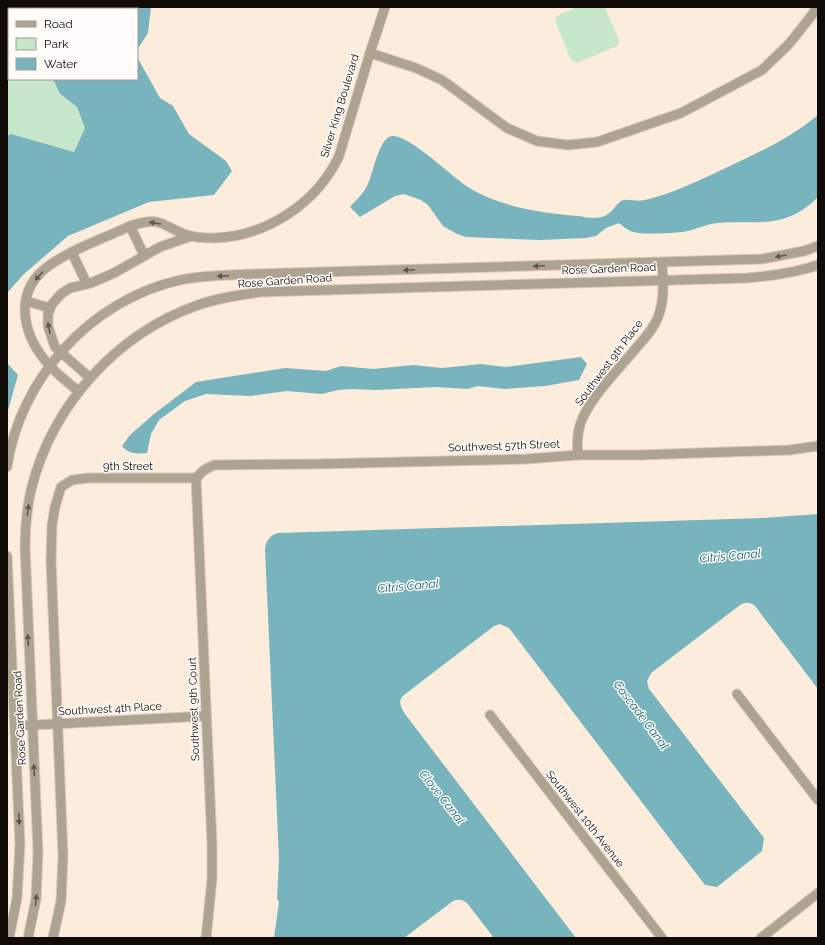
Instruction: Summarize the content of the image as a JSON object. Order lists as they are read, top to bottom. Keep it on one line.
{"streets":{"street":["Silver King Boulevard","Rose Garden Road","Southwest 9th Place","Southwest 57th Street","9th Street","Southwest 4th Place","Southwest 9th Court","Southwest 10th Avenue"]},"crossings":[["Silver King Boulevard","Rose Garden Road"],["Rose Garden Road","Southwest 9th Place"],["Rose Garden Road","Southwest 4th Place"],["Southwest 9th Place","Southwest 57th Street"],["Southwest 57th Street","9th Street"],["Southwest 57th Street","Southwest 9th Court"],["9th Street","Southwest 4th Place"],["9th Street","Southwest 9th Court"],["Southwest 4th Place","Southwest 9th Court"]],"water":["Citris Canal","Cascade Canal","Clove Canal"],"legend":["Road","Park","Water"]}
